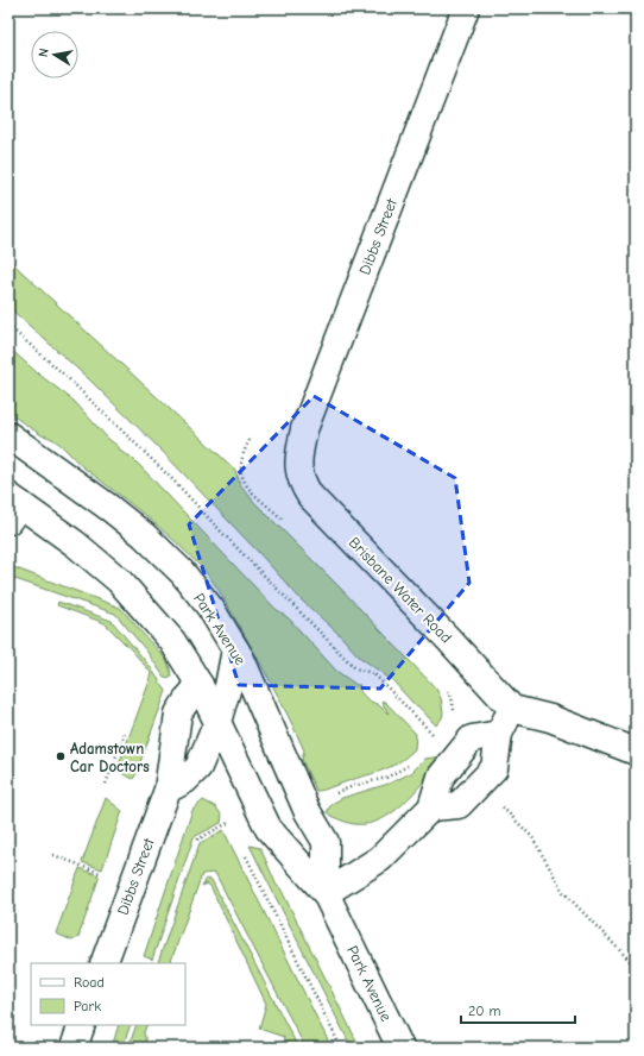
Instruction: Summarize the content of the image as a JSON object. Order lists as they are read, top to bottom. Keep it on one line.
{"streets":{"street":["Dibbs Street","Brisbane Water Road","Park Avenue"]},"crossings":[["Dibbs Street","Brisbane Water Road"],["Dibbs Street","Park Avenue"]],"places":["Adamstown Car Doctors"],"legend":["Road","Park"],"scale_bar":"20 m","north":"left"}
